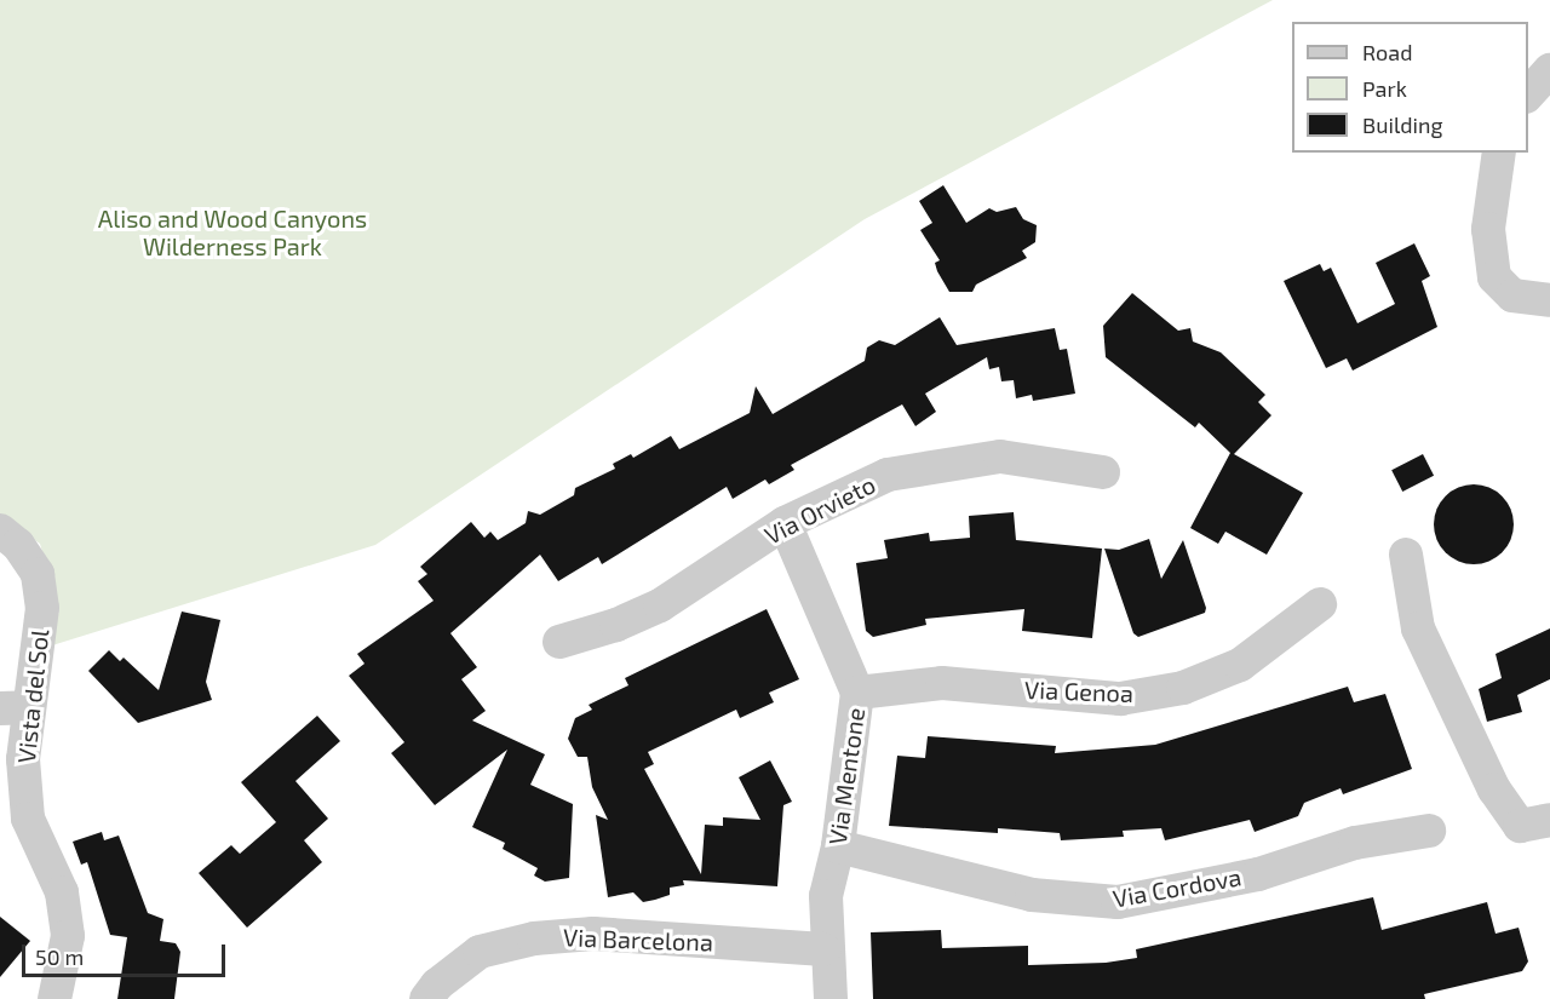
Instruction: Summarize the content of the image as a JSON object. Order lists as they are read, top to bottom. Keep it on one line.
{"streets":{"street":["Via Orvieto","Via Genoa","Vista del Sol","Via Mentone","Via Cordova","Via Barcelona"]},"crossings":[["Via Orvieto","Via Mentone"],["Via Genoa","Via Mentone"],["Via Mentone","Via Cordova"],["Via Mentone","Via Barcelona"]],"parks":["Aliso and Wood Canyons Wilderness Park"],"legend":["Road","Park","Building"],"scale_bar":"50 m"}
